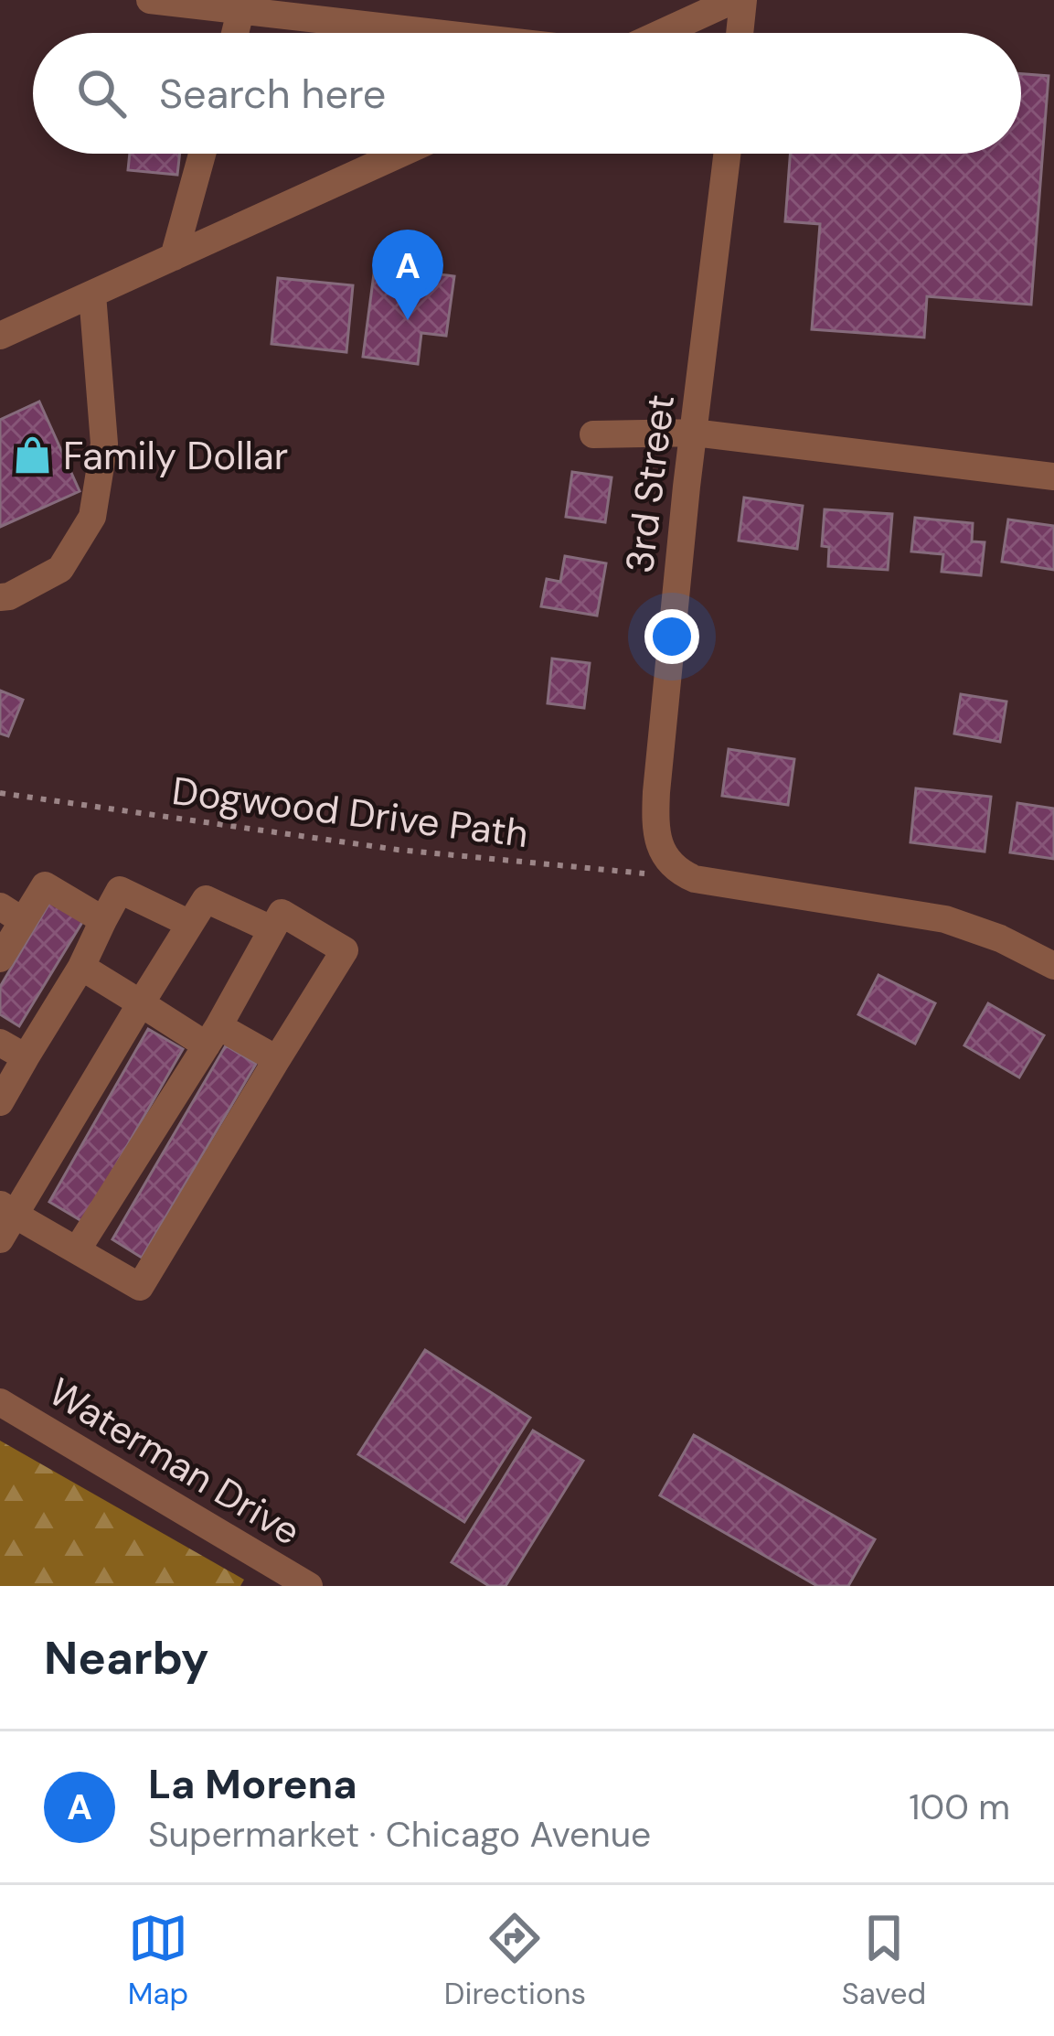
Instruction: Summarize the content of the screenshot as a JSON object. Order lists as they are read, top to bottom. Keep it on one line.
{"streets":{"street":["3rd Street","Waterman Drive"],"path":["Dogwood Drive Path"]},"crossings":[["3rd Street","Dogwood Drive Path"]],"places":{"shop":["Family Dollar"]},"page":{"search":"Search here","pins":"A","heading":"Nearby","list":[{"mark":"A","name":"La Morena","note":"Supermarket · Chicago Avenue","value":"100 m"}],"nav":["Map","Directions","Saved"]}}
